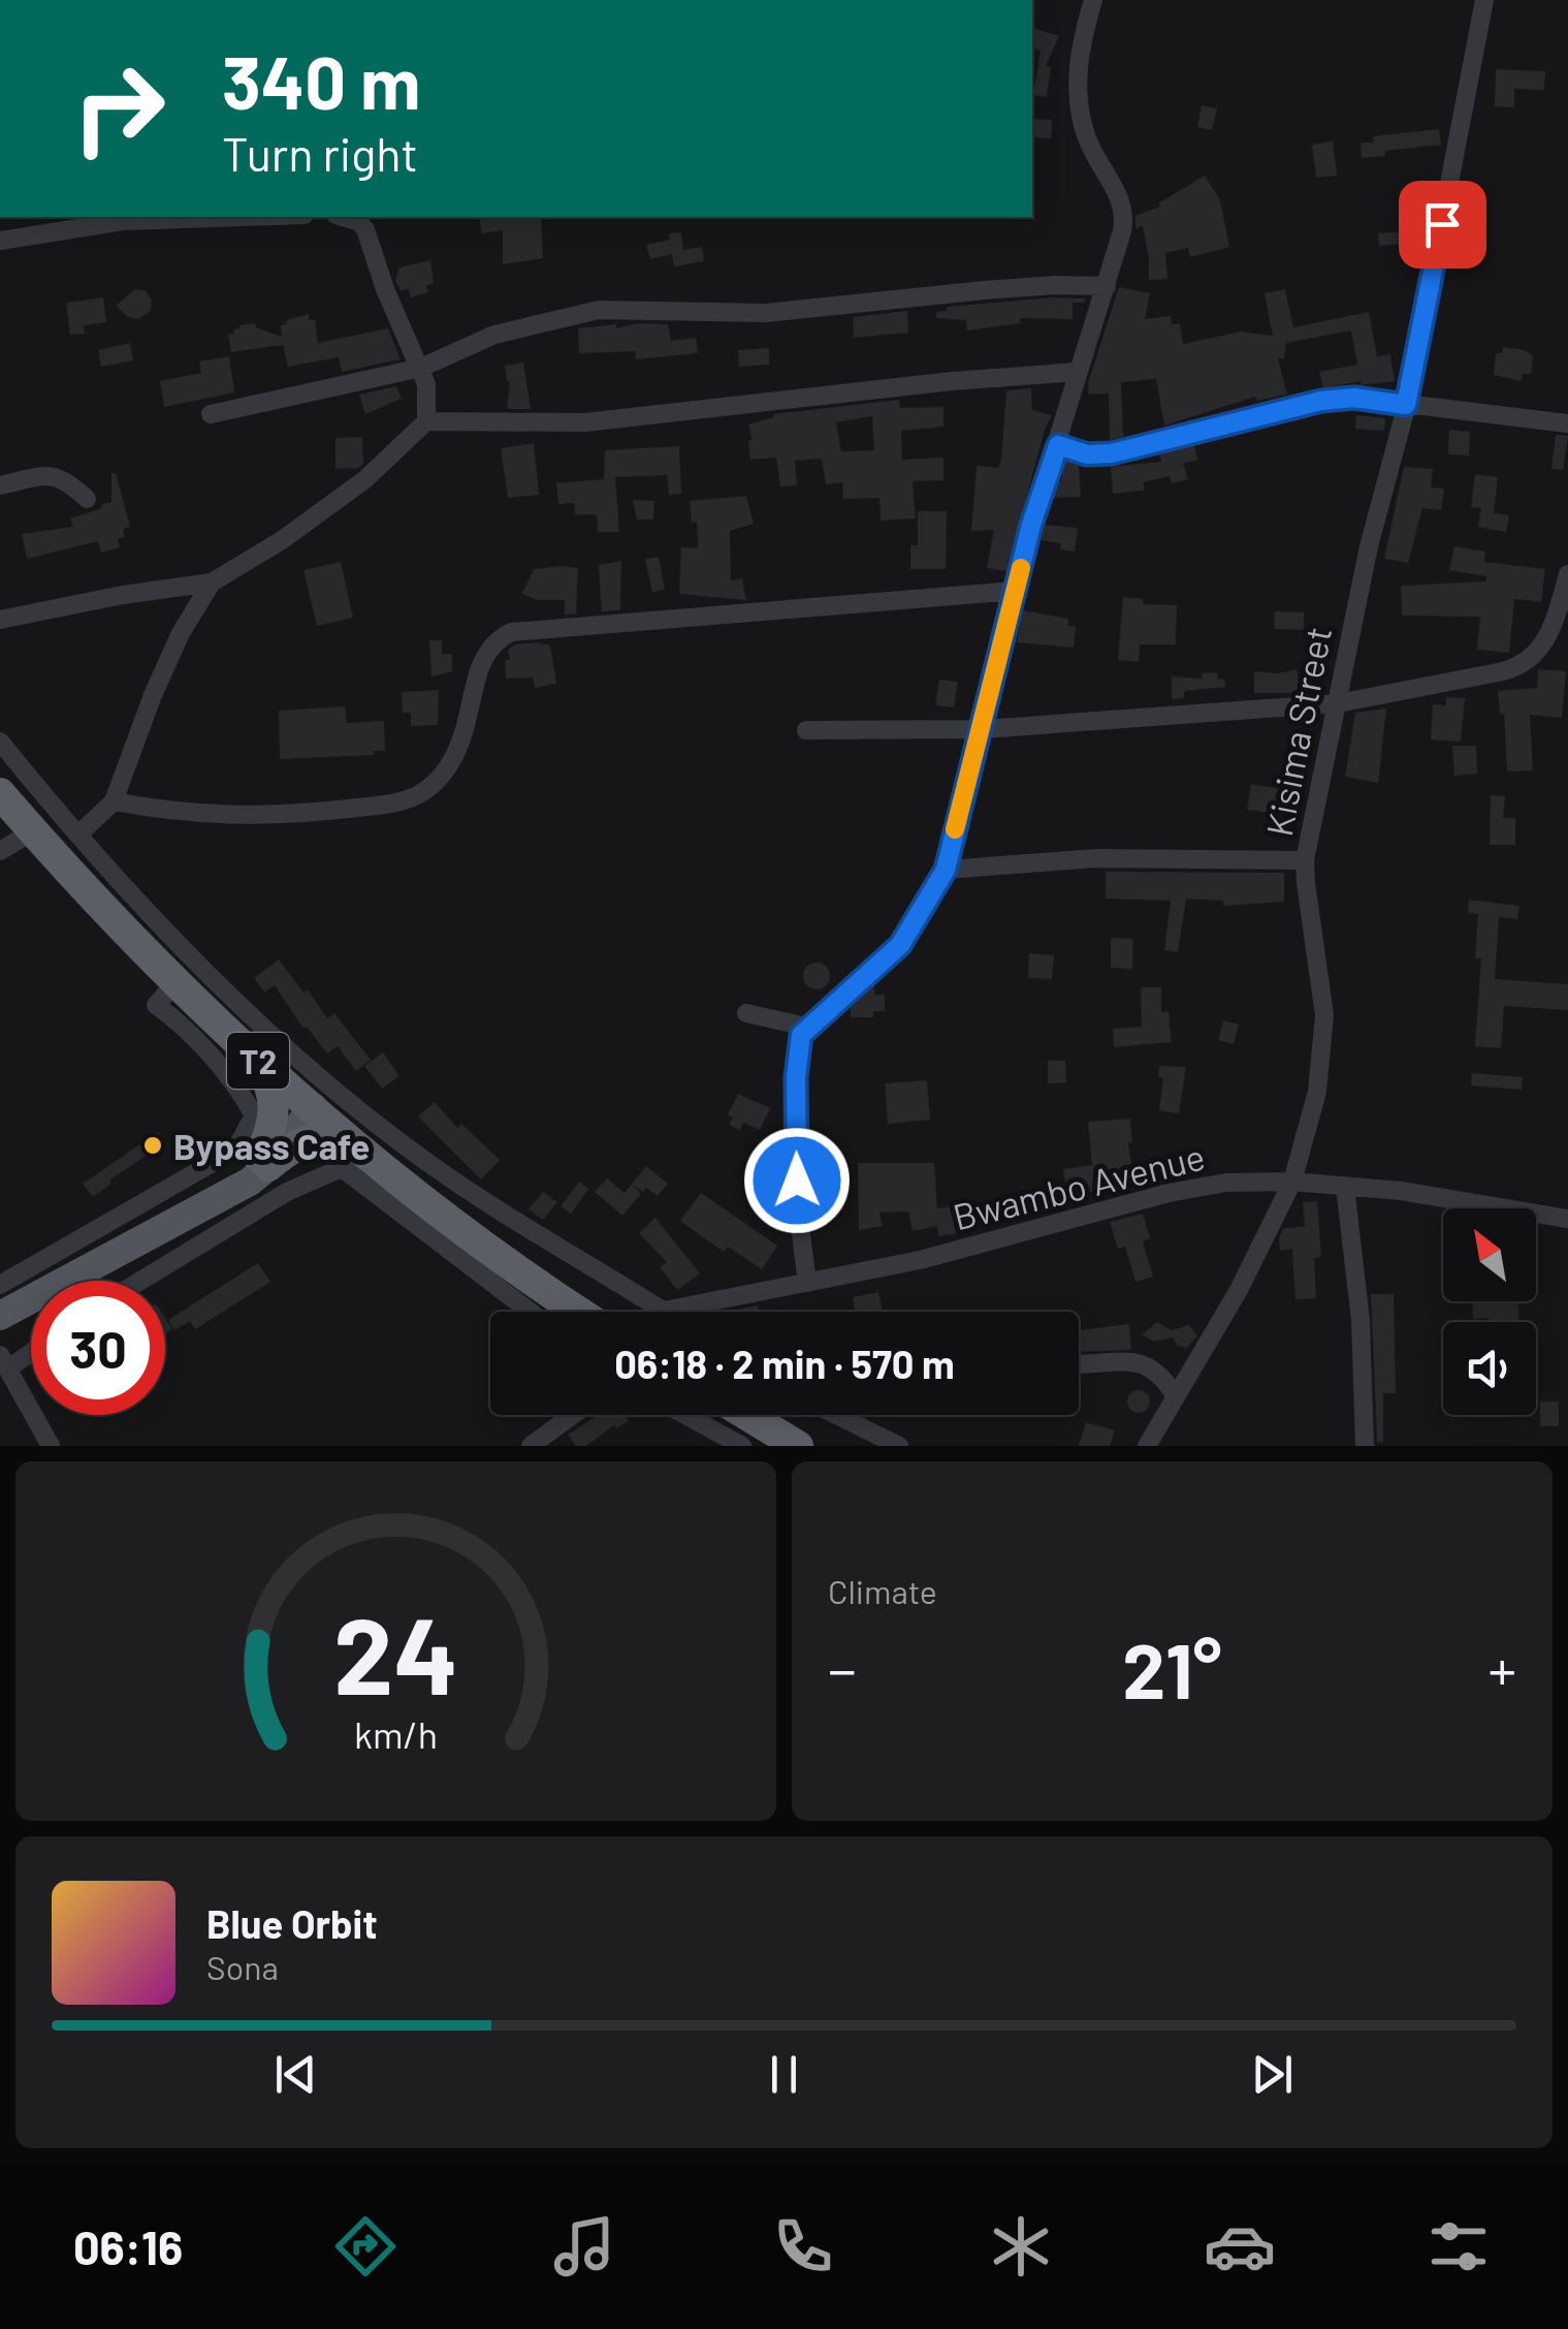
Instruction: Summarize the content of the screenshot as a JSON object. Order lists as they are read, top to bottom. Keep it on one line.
{"streets":{"highway":["T2"],"street":["Kisima Street","Bwambo Avenue"]},"crossings":[["Kisima Street","Bwambo Avenue"]],"places":["Bypass Cafe"],"north":"top left","page":{"turn":["340 m","Turn right"],"limit":"30","trip":"06:18 · 2 min · 570 m","tile":"Climate","heat":["−","21°","+"],"song":["Blue Orbit","Sona"],"tabs":"06:16","gauge":["24","km/h"]}}
